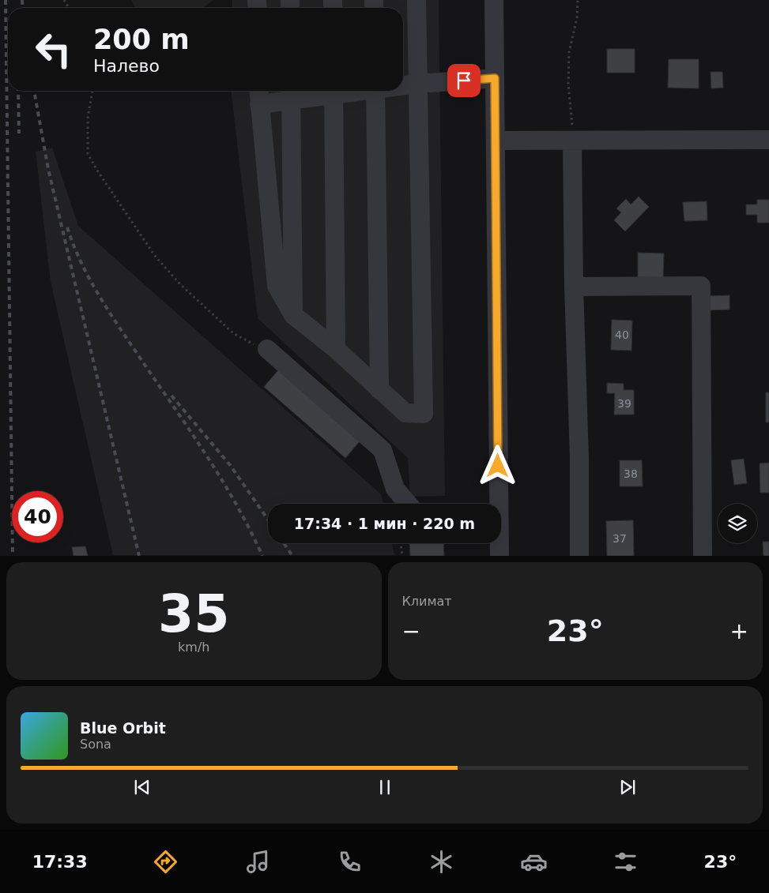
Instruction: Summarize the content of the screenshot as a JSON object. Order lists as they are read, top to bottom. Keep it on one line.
{"house_numbers":["40","39","38","37"],"page":{"turn":["200 m","Налево"],"limit":"40","trip":"17:34 · 1 мин · 220 m","tile":[["35","km/h"],"Климат"],"heat":["−","23°","+"],"song":["Blue Orbit","Sona"],"tabs":["17:33","23°"]}}
